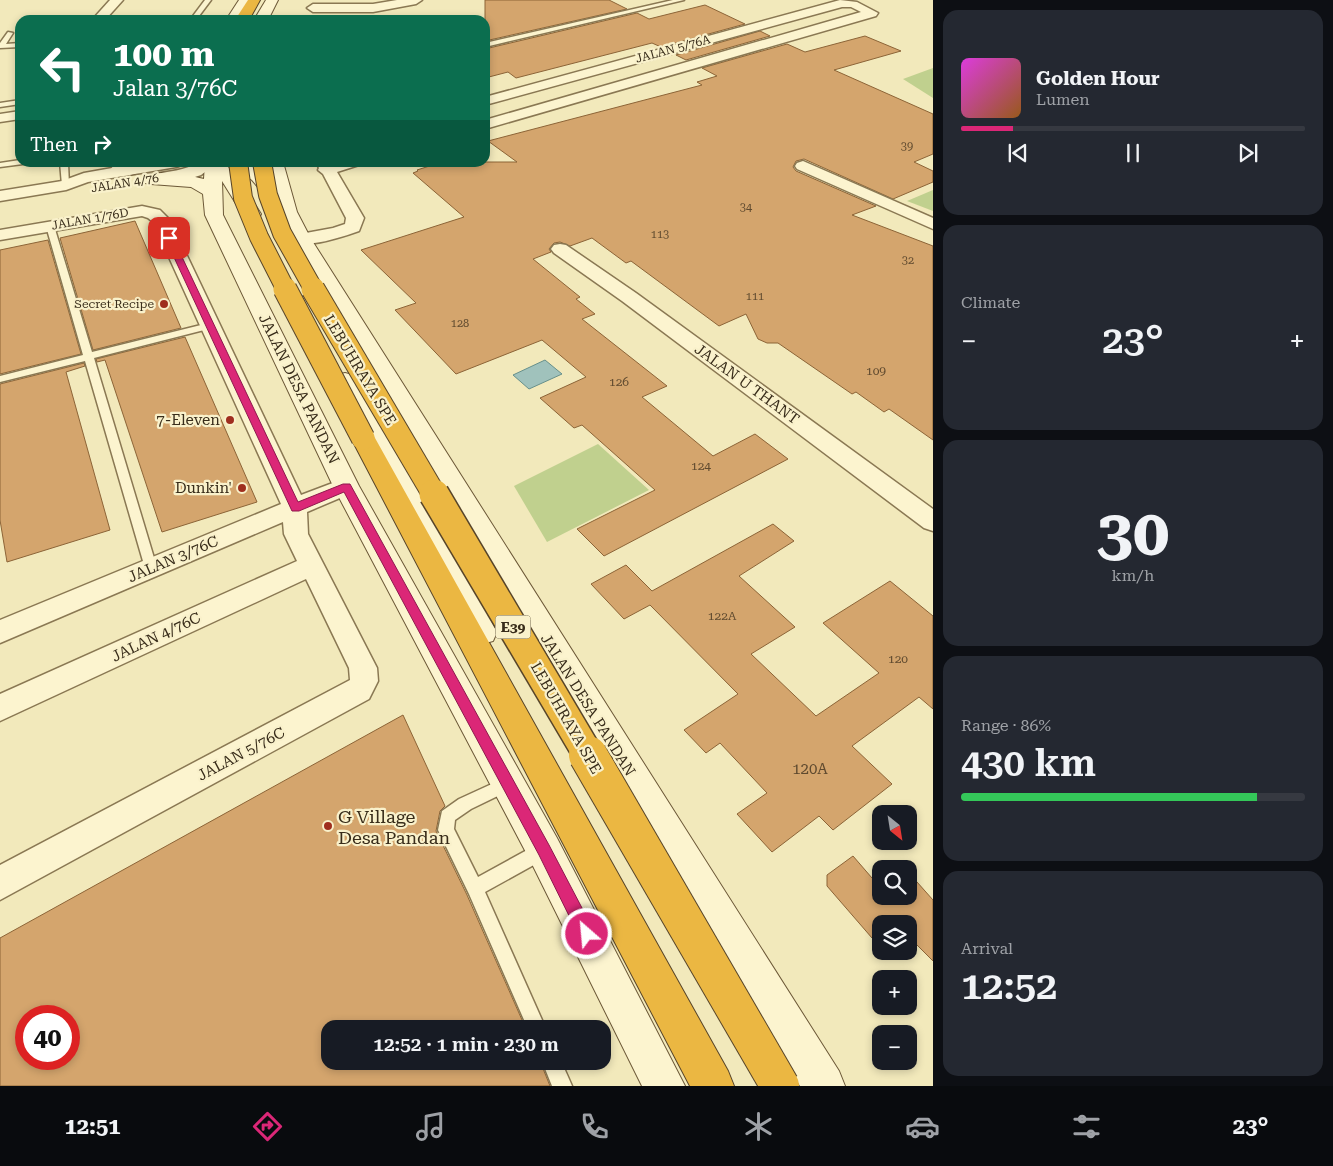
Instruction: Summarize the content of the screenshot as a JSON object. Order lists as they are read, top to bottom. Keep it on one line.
{"streets":{"highway":["LEBUHRAYA SPE","E39"],"street":["JALAN 5/76A","JALAN 4/76","JALAN 1/76D","JALAN U THANT","JALAN DESA PANDAN","JALAN 3/76C","JALAN 4/76C","JALAN 5/76C"]},"crossings":[["JALAN 1/76D","JALAN 3/76C"],["JALAN DESA PANDAN","JALAN 3/76C"],["JALAN 4/76C","JALAN 5/76C"]],"places":["Secret Recipe","7-Eleven","Dunkin'","G Village Desa Pandan"],"house_numbers":["39","34","113","32","111","128","109","126","124","122A","120","120A"],"north":"bottom right","page":{"turn":["100 m","Jalan 3/76C"],"song":["Golden Hour","Lumen"],"then":"Then","tile":["Climate",["30","km/h"],["Range · 86%","430 km"],["Arrival","12:52"]],"heat":["−","23°","+"],"map_buttons":["+","−"],"limit":"40","trip":"12:52 · 1 min · 230 m","tabs":["12:51","23°"]}}
